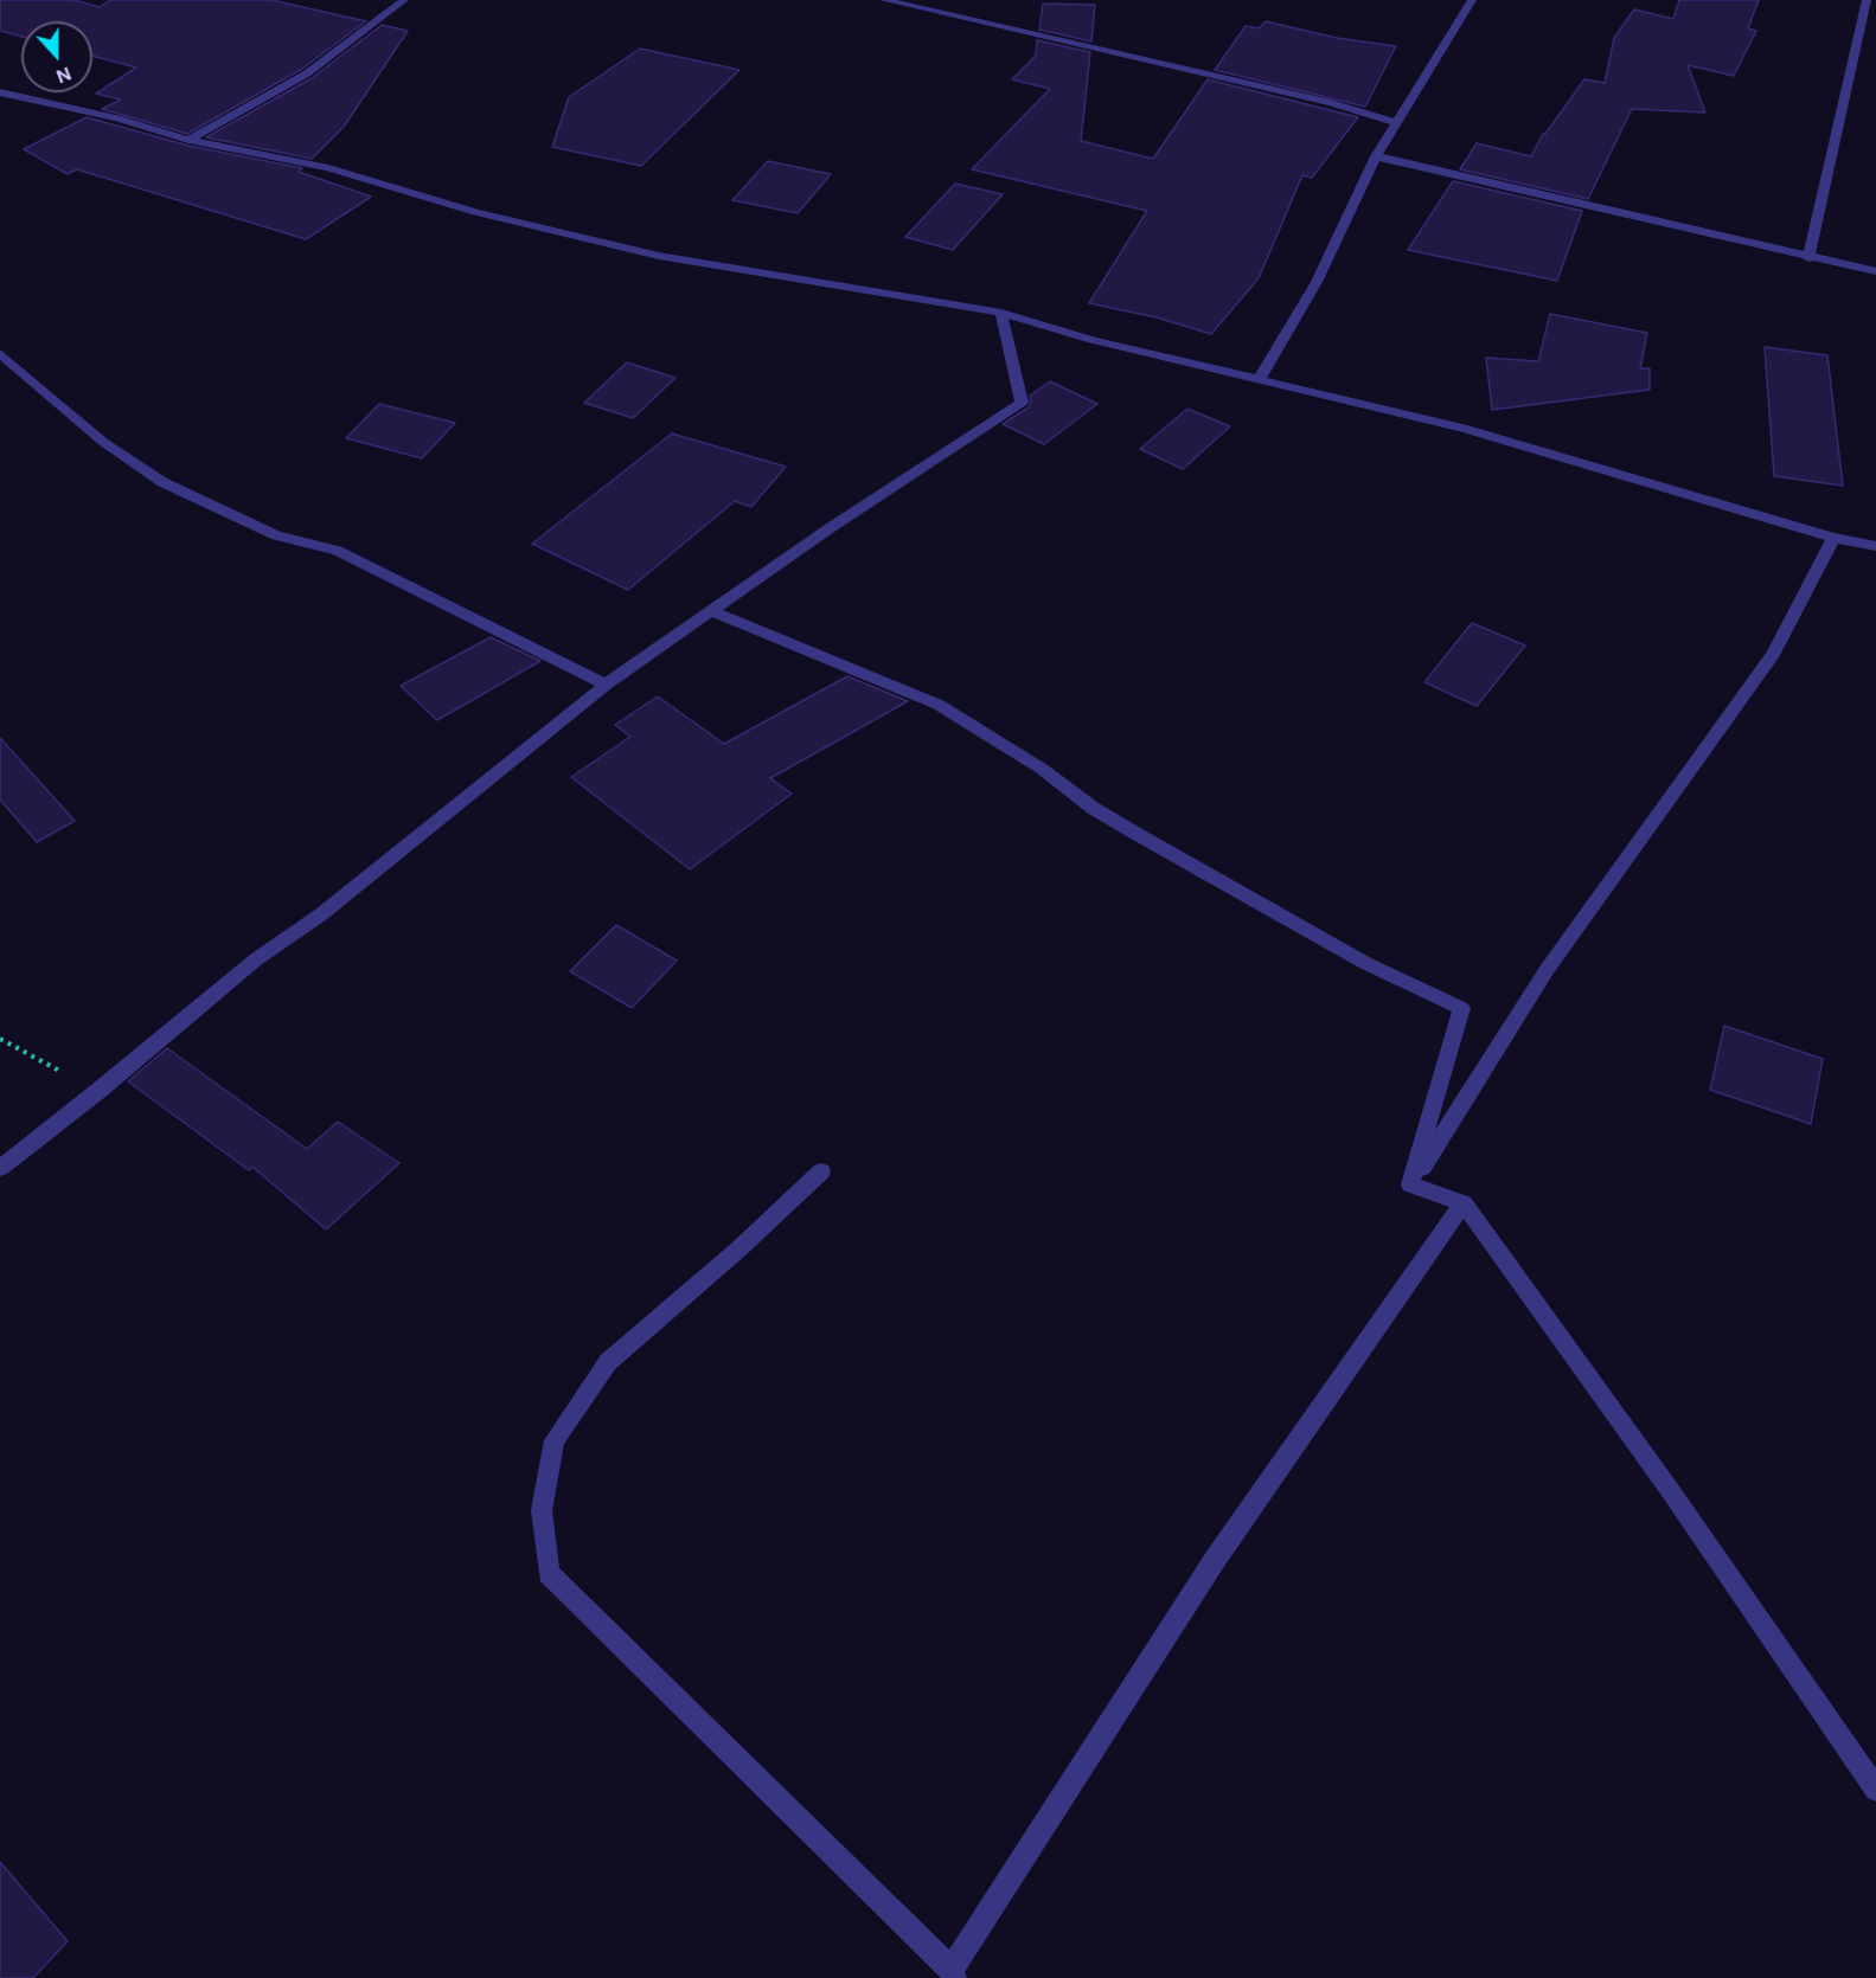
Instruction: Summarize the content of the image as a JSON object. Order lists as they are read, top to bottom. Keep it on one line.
{"north":"bottom"}
